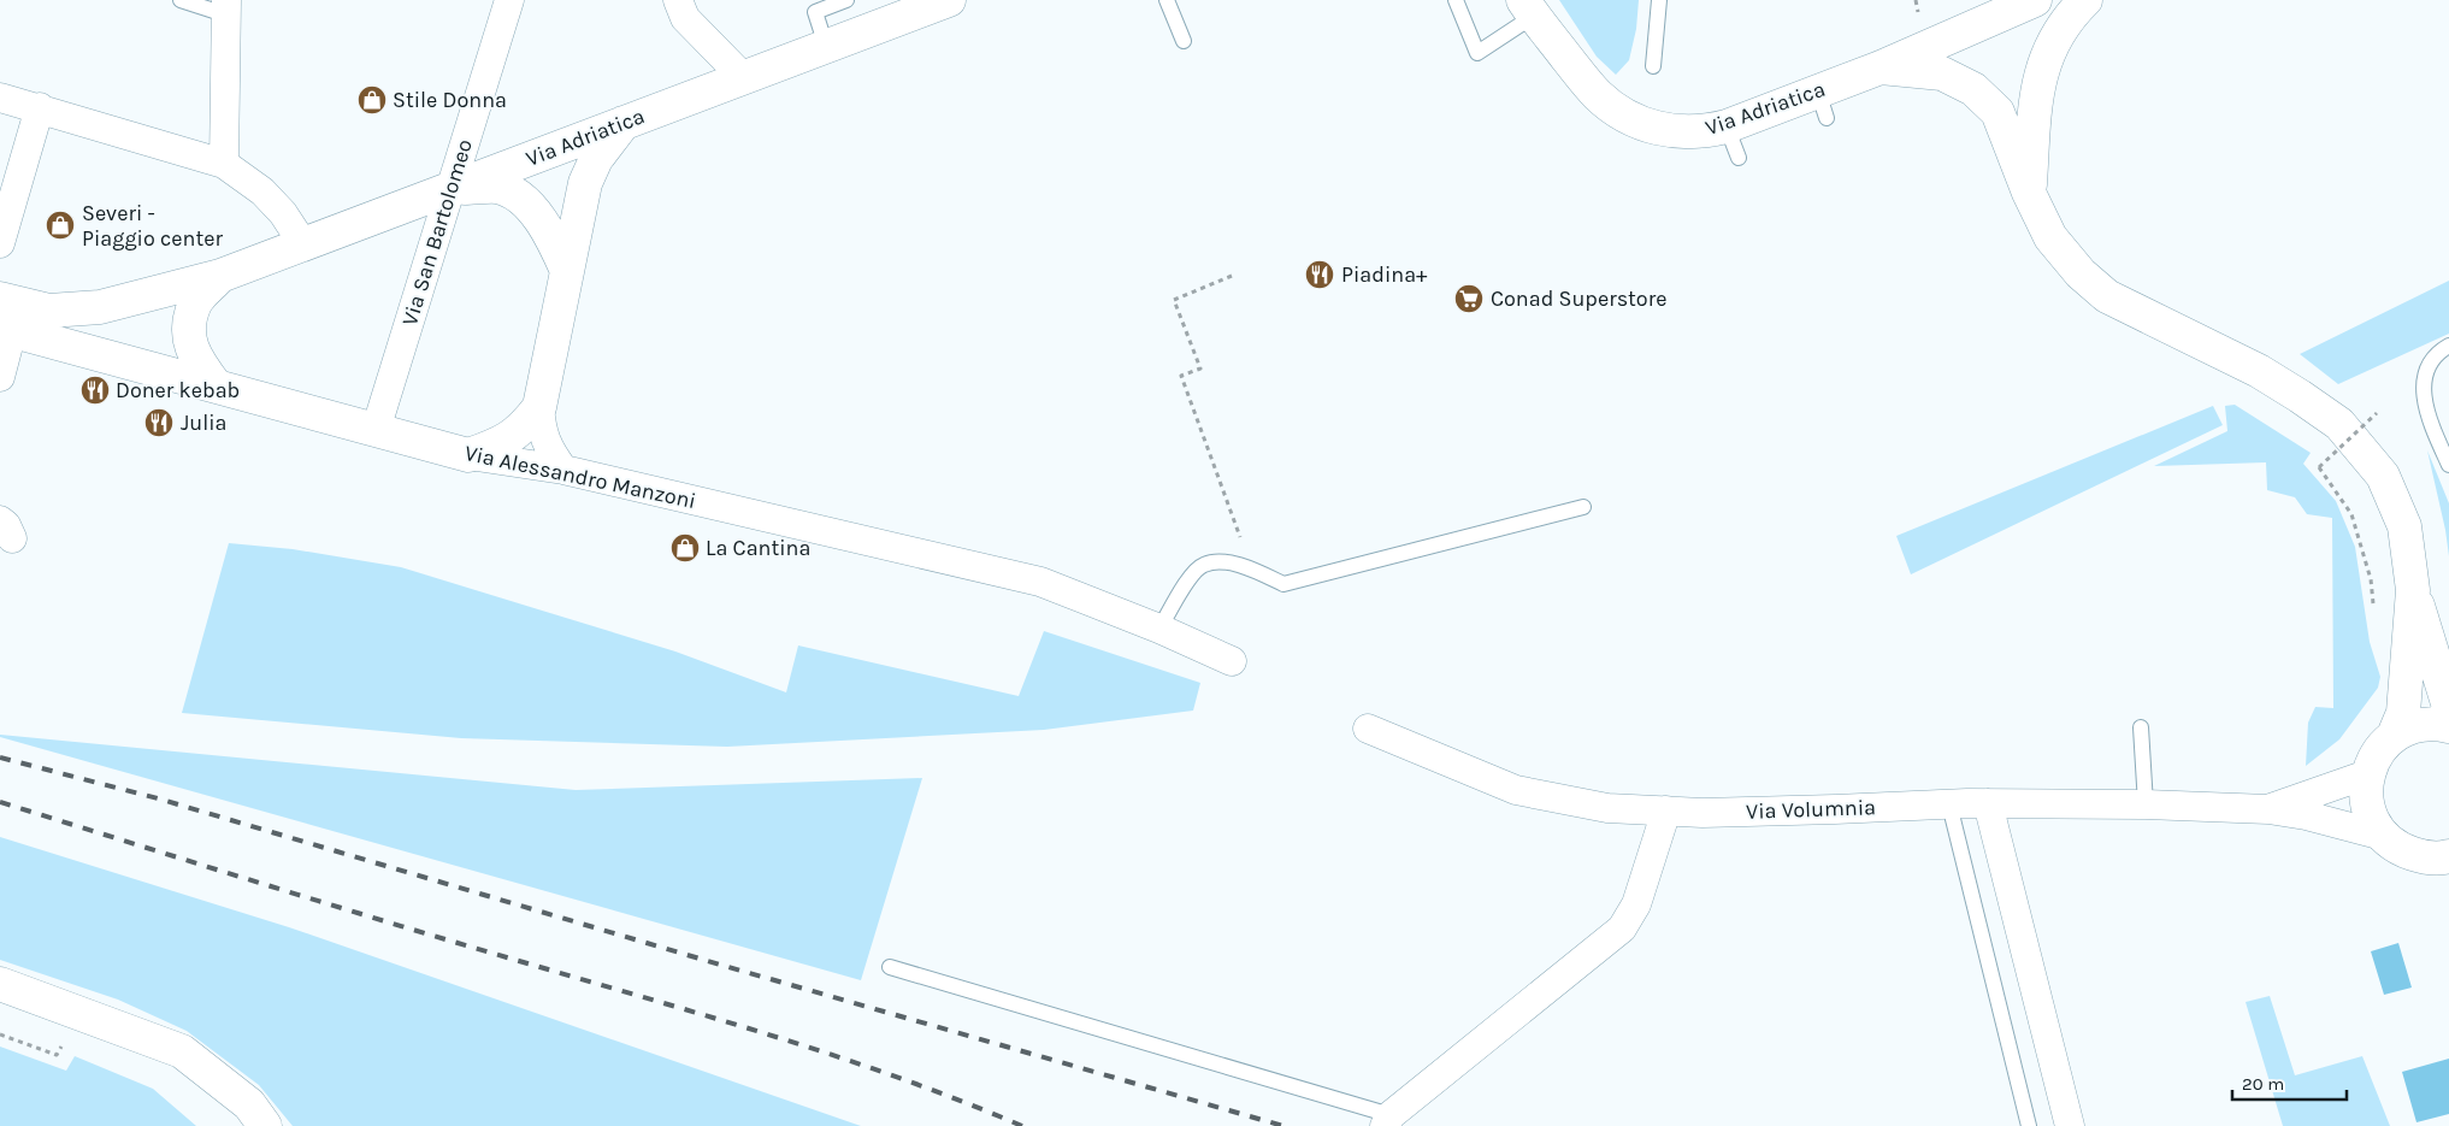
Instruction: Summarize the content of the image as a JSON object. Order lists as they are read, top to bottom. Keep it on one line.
{"streets":{"main road":["Via Adriatica","Via Alessandro Manzoni"],"street":["Via San Bartolomeo","Via Volumnia"]},"crossings":[["Via Adriatica","Via San Bartolomeo"],["Via San Bartolomeo","Via Alessandro Manzoni"]],"places":{"shop":["Stile Donna","Severi - Piaggio center","La Cantina"],"restaurant":["Piadina+","Doner kebab","Julia"],"supermarket":["Conad Superstore"]},"scale_bar":"20 m"}
